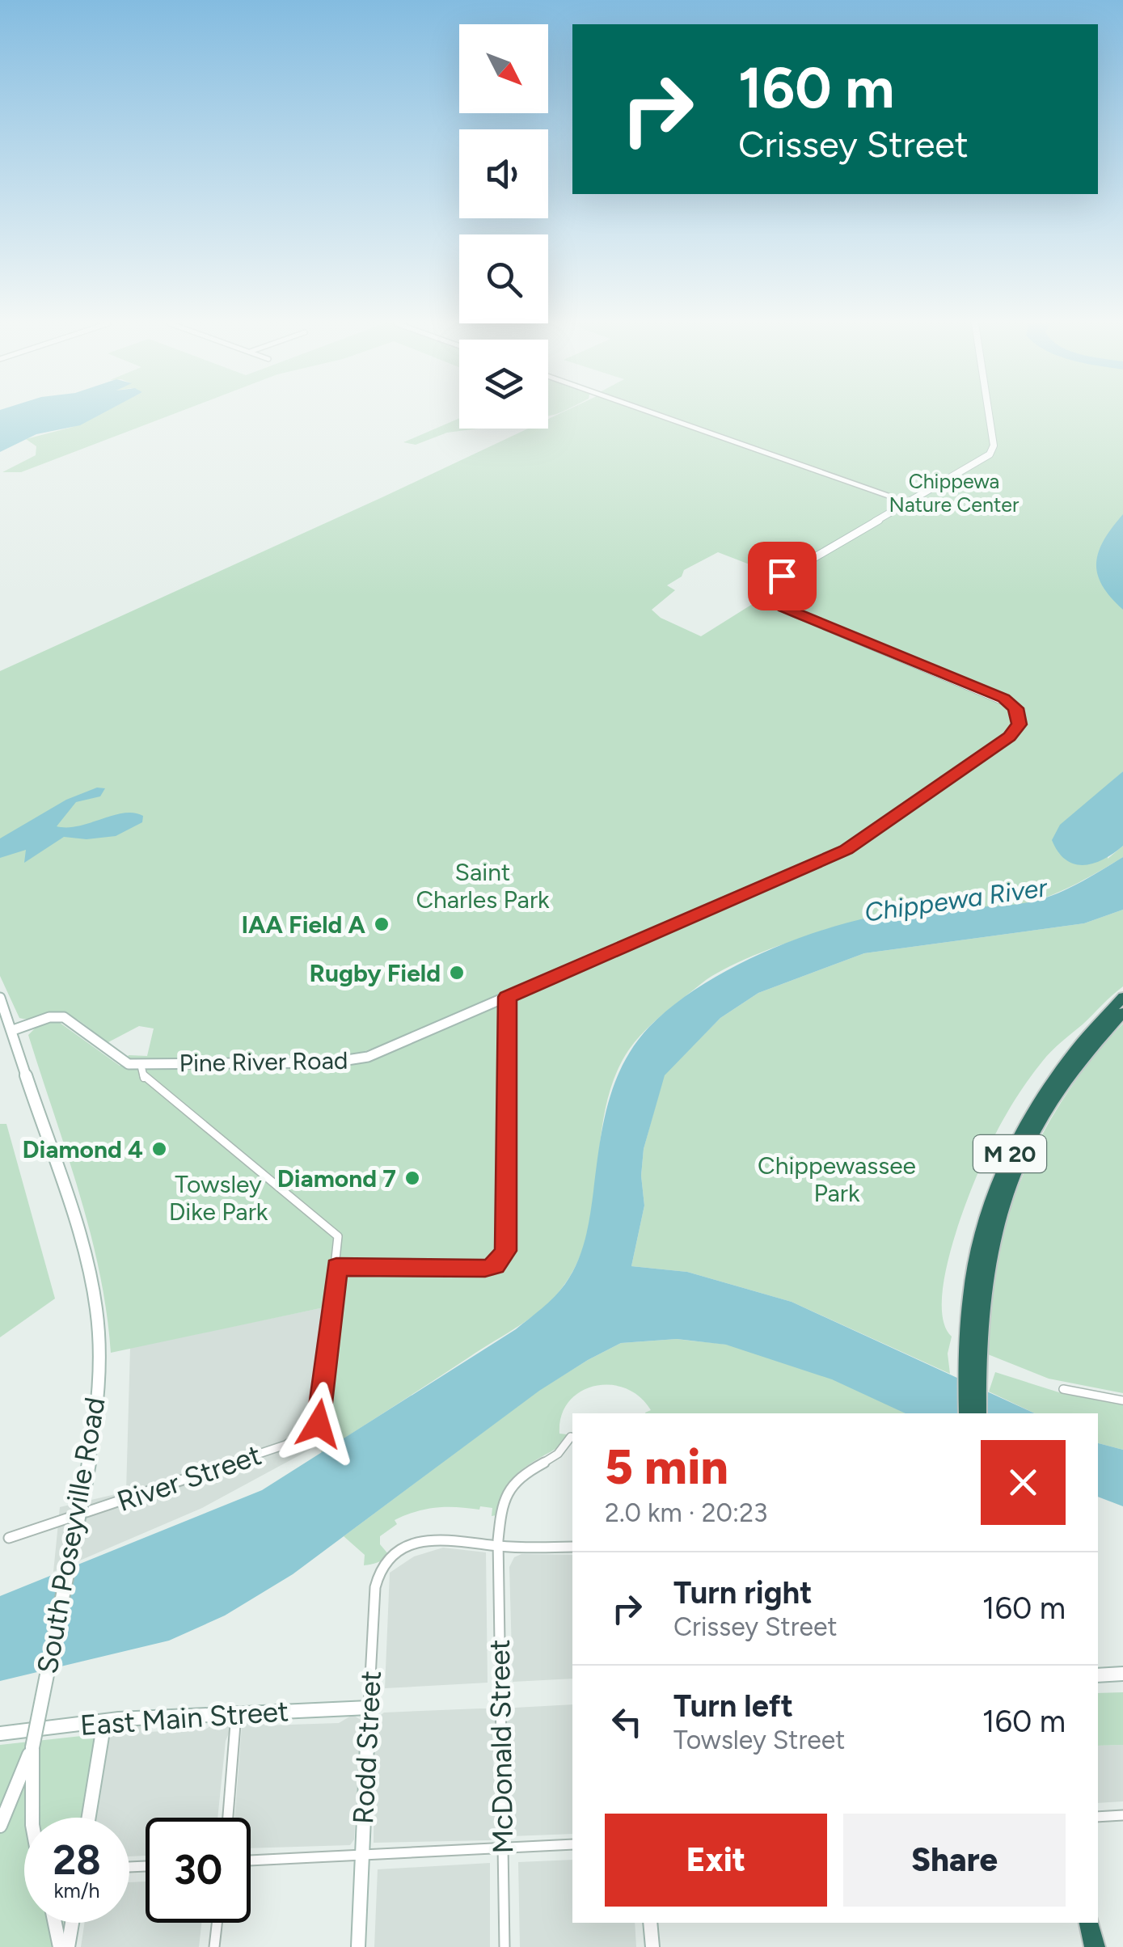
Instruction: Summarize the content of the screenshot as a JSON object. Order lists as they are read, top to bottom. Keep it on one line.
{"streets":{"highway":["M 20"],"street":["Pine River Road","River Street","South Poseyville Road","East Main Street","McDonald Street","Rodd Street"]},"crossings":[["Pine River Road","South Poseyville Road"],["East Main Street","Rodd Street"],["McDonald Street","Rodd Street"]],"water":["Chippewa River"],"parks":["Chippewa Nature Center","Saint Charles Park","Chippewassee Park","Towsley Dike Park"],"places":["IAA Field A","Rugby Field","Diamond 4","Diamond 7"],"north":"bottom right","page":{"turn":["160 m","Crissey Street"],"heading":["5 min","2.0 km · 20:23"],"list":[{"name":"Turn right","note":"Crissey Street","value":"160 m"},{"name":"Turn left","note":"Towsley Street","value":"160 m"}],"buttons":["Exit","Share"],"speed":"28 km/h","limit":"30"}}
